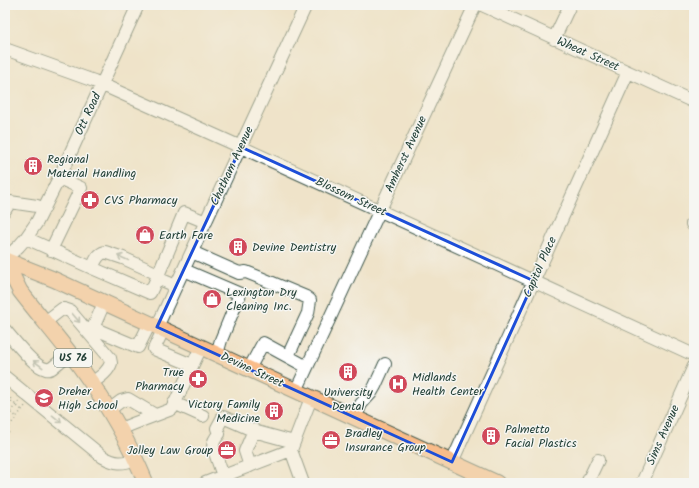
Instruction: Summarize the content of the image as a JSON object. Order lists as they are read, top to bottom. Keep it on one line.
{"streets":{"main road":["US 76","Devine Street"],"street":["Wheat Street","Ott Road","Amherst Avenue","Chatham Avenue","Blossom Street","Capitol Place","Sims Avenue"]},"crossings":[["Wheat Street","Capitol Place"],["Ott Road","Blossom Street"],["Ott Road","US 76"],["Ott Road","Devine Street"],["Amherst Avenue","Blossom Street"],["Amherst Avenue","Devine Street"],["Chatham Avenue","Blossom Street"],["Chatham Avenue","Devine Street"],["Blossom Street","Capitol Place"],["Capitol Place","Devine Street"],["US 76","Devine Street"]],"places":{"building":["Regional Material Handling","Devine Dentistry","University Dental","Victory Family Medicine","Palmetto Facial Plastics"],"pharmacy":["CVS Pharmacy","True Pharmacy"],"shop":["Earth Fare","Lexington Dry Cleaning Inc."],"hospital":["Midlands Health Center"],"school or university":["Dreher High School"],"office":["Bradley Insurance Group","Jolley Law Group"]}}
